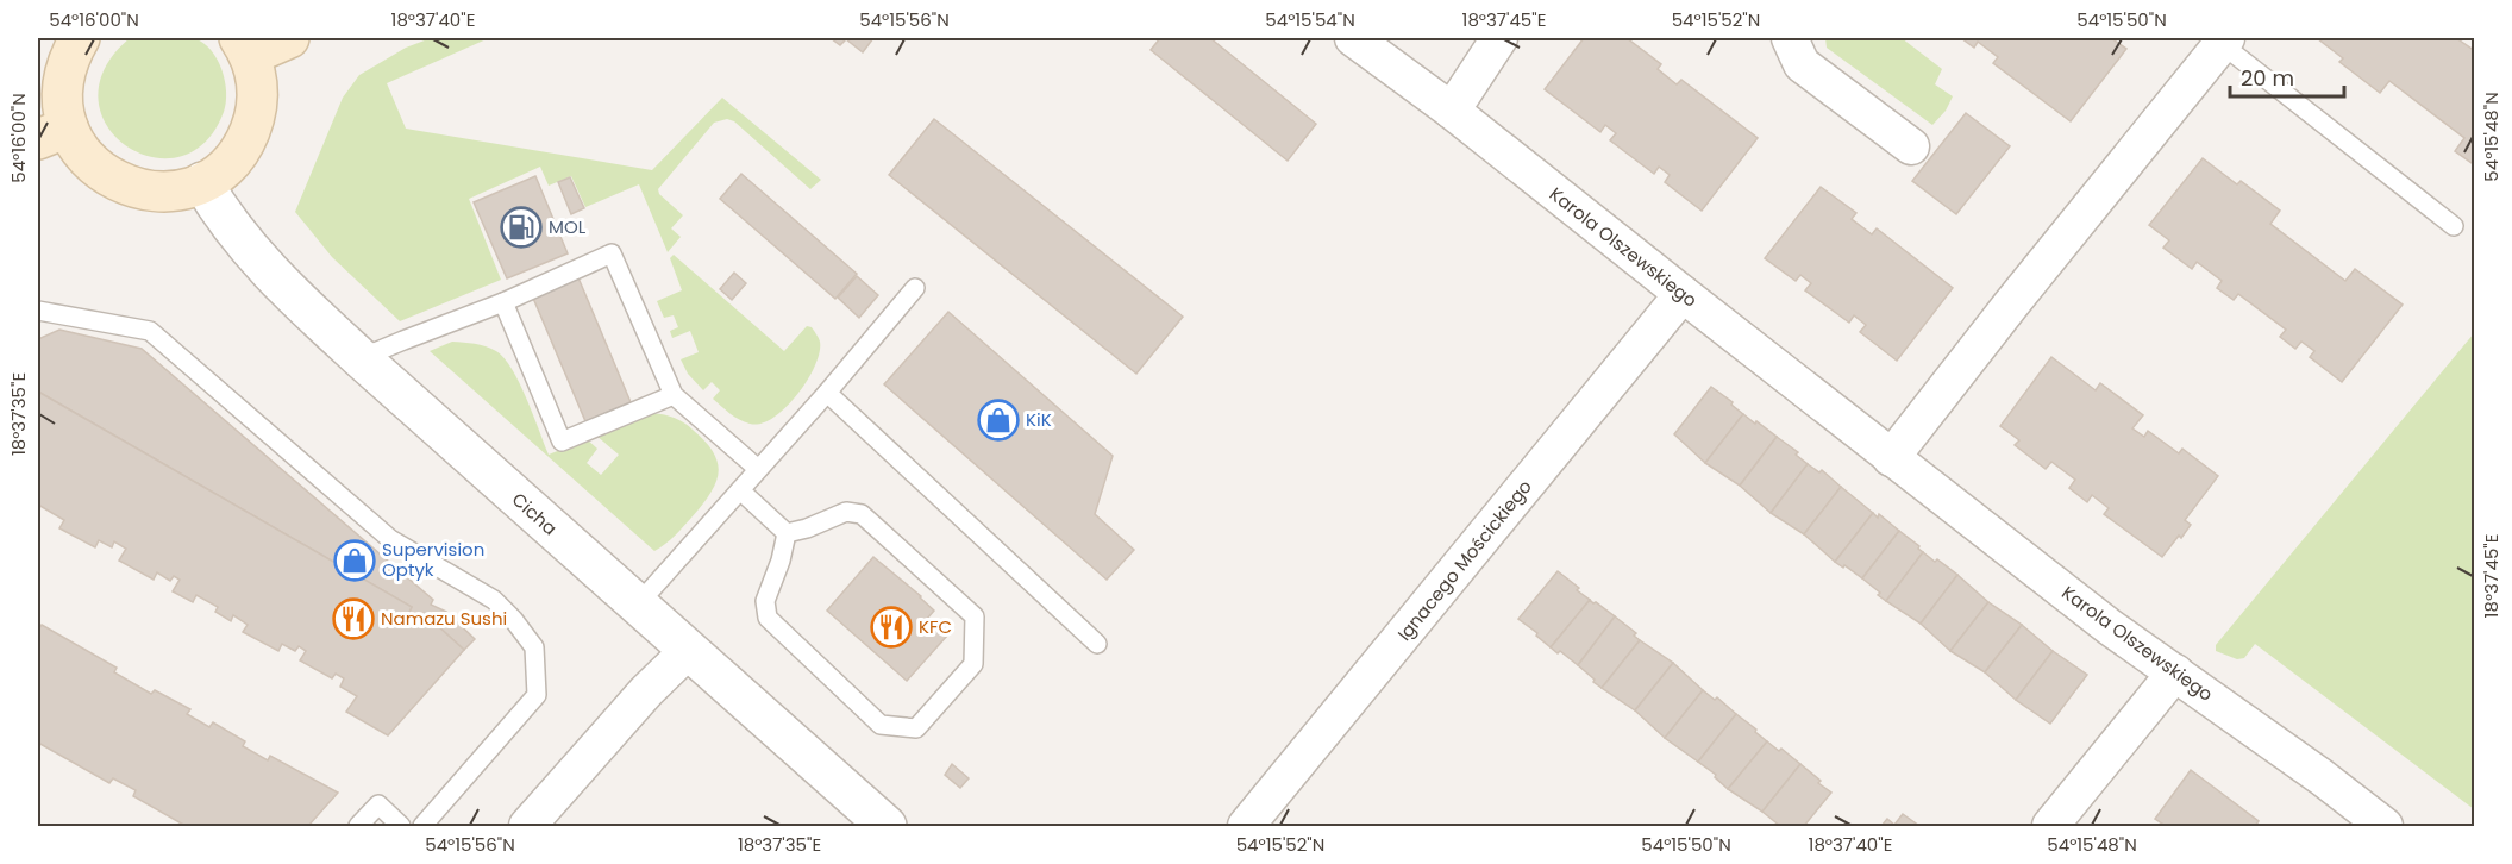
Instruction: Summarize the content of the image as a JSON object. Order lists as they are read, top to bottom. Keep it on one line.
{"streets":{"street":["Karola Olszewskiego","Cicha","Ignacego Mościckiego"]},"crossings":[["Karola Olszewskiego","Ignacego Mościckiego"]],"places":{"fuel station":["MOL"],"shop":["KiK","Supervision Optyk"],"restaurant":["Namazu Sushi","KFC"]},"scale_bar":"20 m","coordinates":["54°16'00\"N","18°37'40\"E","54°15'56\"N","54°15'54\"N","18°37'45\"E","54°15'52\"N","54°15'50\"N","54°15'48\"N","18°37'35\"E"]}
